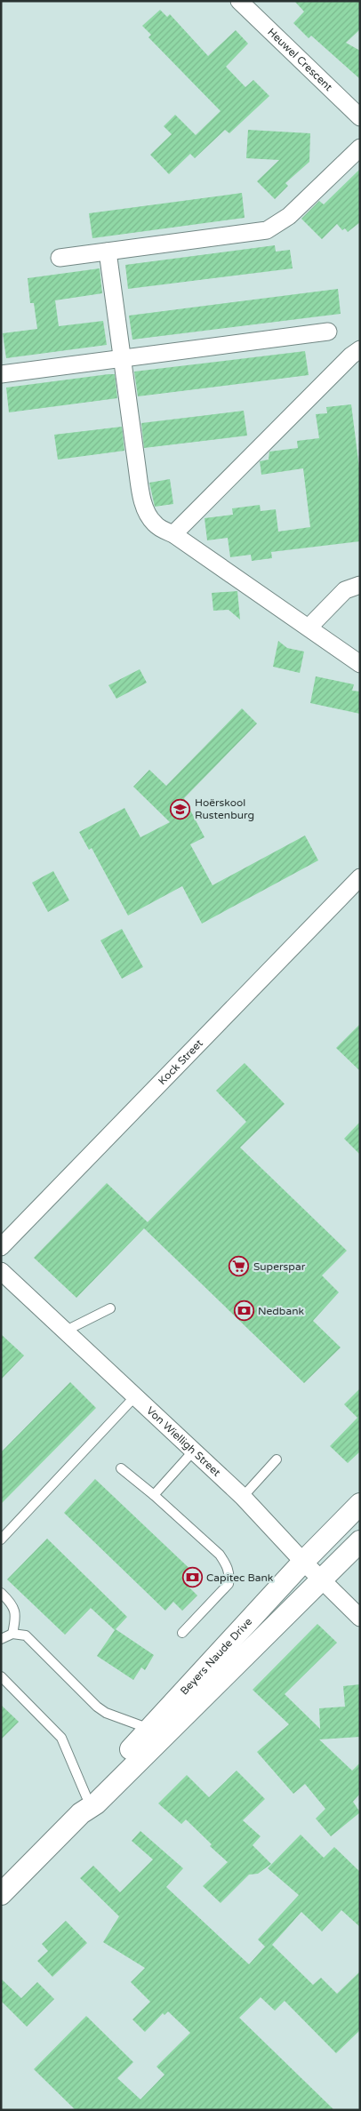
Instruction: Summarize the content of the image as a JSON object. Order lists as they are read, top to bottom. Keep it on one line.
{"streets":{"street":["Heuwel Crescent","Kock Street","Von Wielligh Street","Beyers Naude Drive"]},"crossings":[["Von Wielligh Street","Beyers Naude Drive"]],"places":{"school or university":["Hoërskool Rustenburg"],"supermarket":["Superspar"],"bank":["Nedbank","Capitec Bank"]}}
